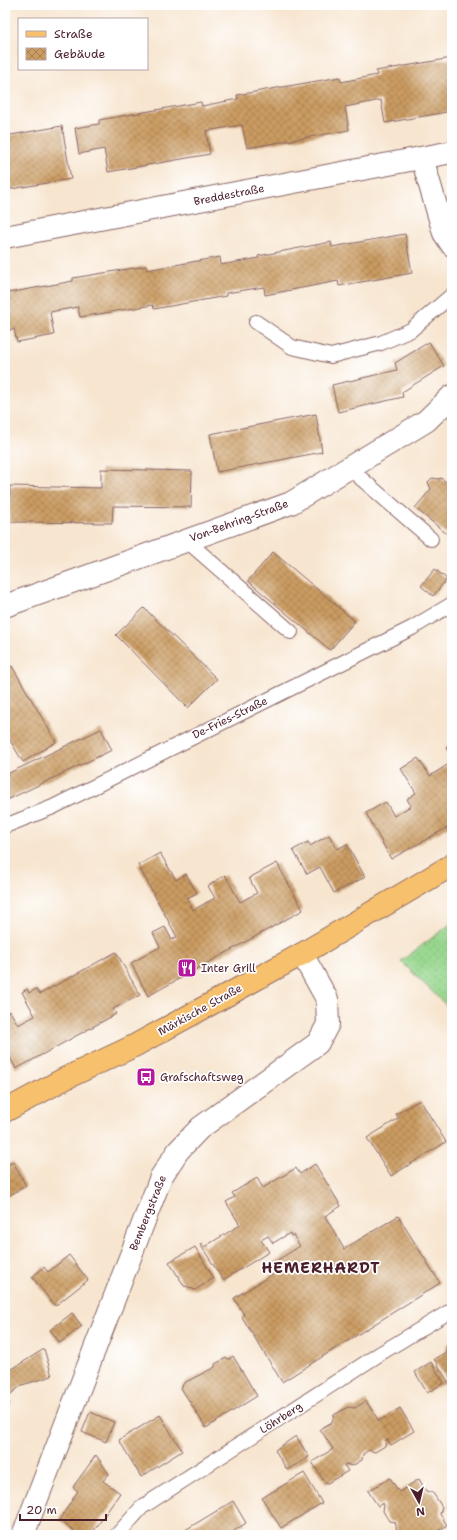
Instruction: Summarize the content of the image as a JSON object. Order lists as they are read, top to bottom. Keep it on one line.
{"streets":{"main road":["Märkische Straße"],"street":["Breddestraße","Von-Behring-Straße","Bembergstraße"],"lane":["De-Fries-Straße","Löhrberg"]},"crossings":[["Märkische Straße","Bembergstraße"]],"districts":["HEMERHARDT"],"places":{"restaurant":["Inter Grill"],"bus stop":["Grafschaftsweg"]},"legend":["Straße","Gebäude"],"scale_bar":"20 m","north":"bottom"}
